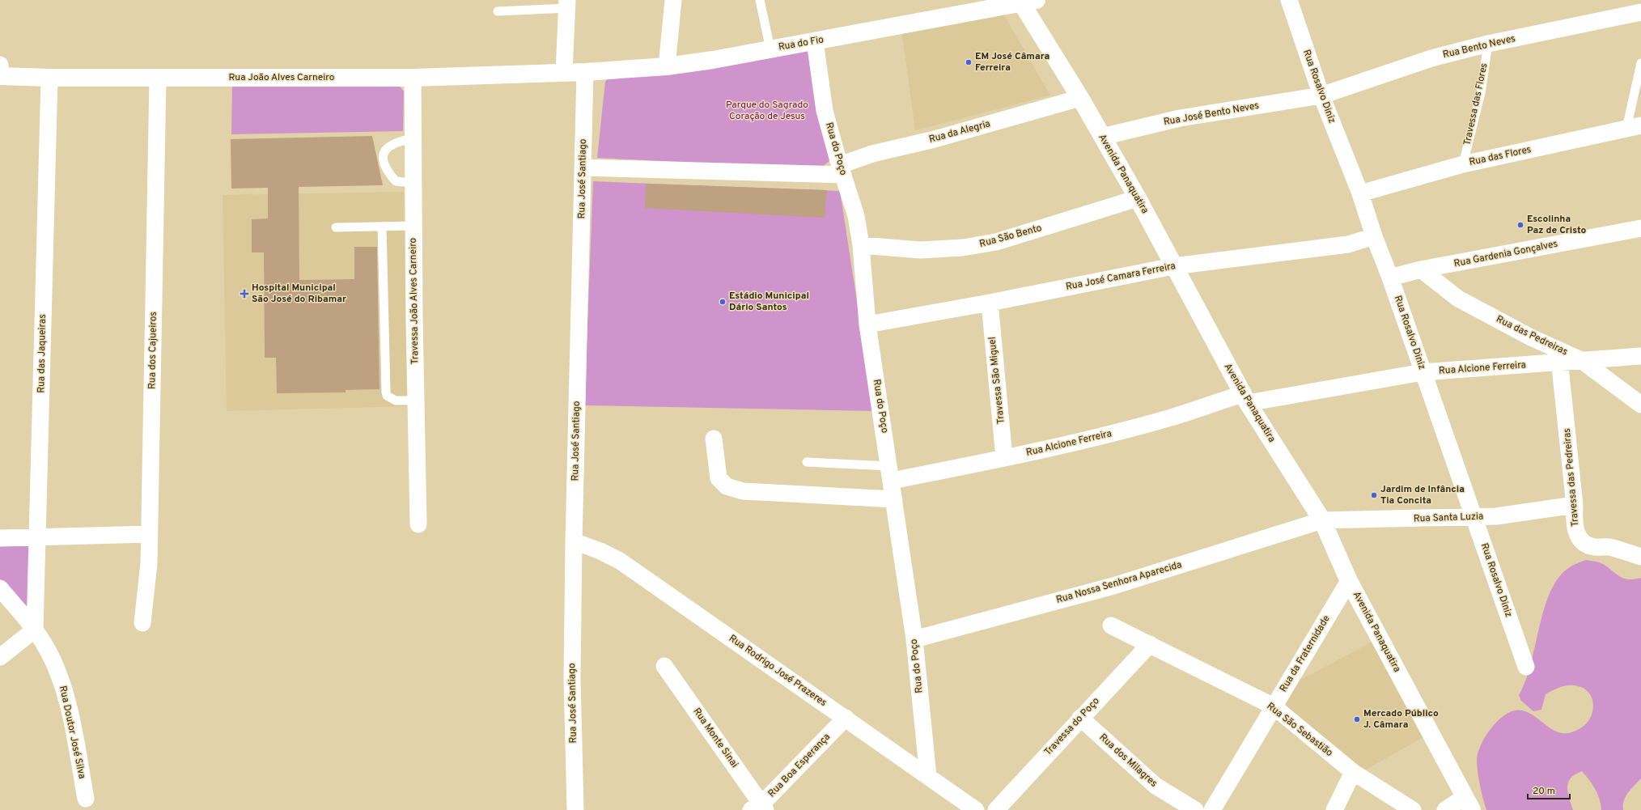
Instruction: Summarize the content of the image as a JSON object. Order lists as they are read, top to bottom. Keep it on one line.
{"streets":{"street":["Rua do Fio","Rua Bento Neves","Rua João Alves Carneiro","Rua Rosalvo Diniz","Rua José Bento Neves","Rua da Alegria","Rua do Poço","Rua das Flores","Avenida Panaquatira","Rua José Santiago","Rua São Bento","Rua Gardenia Gonçalves","Rua José Camara Ferreira","Travessa João Alves Carneiro","Rua das Pedreiras","Rua dos Cajueiros","Rua das Jaqueiras","Rua Alcione Ferreira","Travessa São Miguel","Travessa das Pedreiras","Rua Santa Luzia","Rua Nossa Senhora Aparecida","Rua da Fraternidade","Rua Rodrigo José Prazeres","Travessa do Poço","Rua São Sebastião","Rua Doutor José Silva","Rua Monte Sinai","Rua dos Milagres","Rua Boa Esperança"],"lane":["Travessa das Flores"]},"crossings":[["Rua do Fio","Rua João Alves Carneiro"],["Rua do Fio","Rua do Poço"],["Rua do Fio","Avenida Panaquatira"],["Rua do Fio","Rua José Santiago"],["Rua Bento Neves","Rua Rosalvo Diniz"],["Rua Bento Neves","Travessa das Flores"],["Rua Bento Neves","Rua José Bento Neves"],["Rua João Alves Carneiro","Travessa João Alves Carneiro"],["Rua João Alves Carneiro","Rua dos Cajueiros"],["Rua João Alves Carneiro","Rua das Jaqueiras"],["Rua Rosalvo Diniz","Rua José Bento Neves"],["Rua Rosalvo Diniz","Rua das Flores"],["Rua Rosalvo Diniz","Rua Gardenia Gonçalves"],["Rua Rosalvo Diniz","Rua José Camara Ferreira"],["Rua Rosalvo Diniz","Rua Alcione Ferreira"],["Rua Rosalvo Diniz","Rua Santa Luzia"],["Travessa das Flores","Rua das Flores"],["Rua José Bento Neves","Avenida Panaquatira"],["Rua da Alegria","Rua do Poço"],["Rua da Alegria","Avenida Panaquatira"],["Rua do Poço","Rua São Bento"],["Rua do Poço","Rua José Camara Ferreira"],["Rua do Poço","Rua Alcione Ferreira"],["Rua do Poço","Rua Nossa Senhora Aparecida"],["Rua do Poço","Rua Rodrigo José Prazeres"],["Avenida Panaquatira","Rua São Bento"],["Avenida Panaquatira","Rua José Camara Ferreira"],["Avenida Panaquatira","Rua Alcione Ferreira"],["Avenida Panaquatira","Rua Santa Luzia"],["Avenida Panaquatira","Rua Nossa Senhora Aparecida"],["Avenida Panaquatira","Rua da Fraternidade"],["Rua José Santiago","Rua Rodrigo José Prazeres"],["Rua Gardenia Gonçalves","Rua das Pedreiras"],["Rua José Camara Ferreira","Travessa São Miguel"],["Rua das Pedreiras","Rua Alcione Ferreira"],["Rua das Pedreiras","Travessa das Pedreiras"],["Rua das Jaqueiras","Rua Doutor José Silva"],["Rua Alcione Ferreira","Travessa São Miguel"],["Rua Alcione Ferreira","Travessa das Pedreiras"],["Travessa das Pedreiras","Rua Santa Luzia"],["Rua Santa Luzia","Rua Nossa Senhora Aparecida"],["Rua da Fraternidade","Rua São Sebastião"],["Rua Rodrigo José Prazeres","Rua Boa Esperança"],["Travessa do Poço","Rua São Sebastião"],["Travessa do Poço","Rua dos Milagres"],["Rua Monte Sinai","Rua Boa Esperança"]],"parks":["Parque do Sagrado Coração de Jesus"],"places":{"other":["EM José Câmara Ferreira","Escolinha Paz de Cristo","Estádio Municipal Dário Santos","Jardim de Infância Tia Concita","Mercado Público J. Câmara"],"health":["Hospital Municipal São José do Ribamar"]},"scale_bar":"20 m"}
